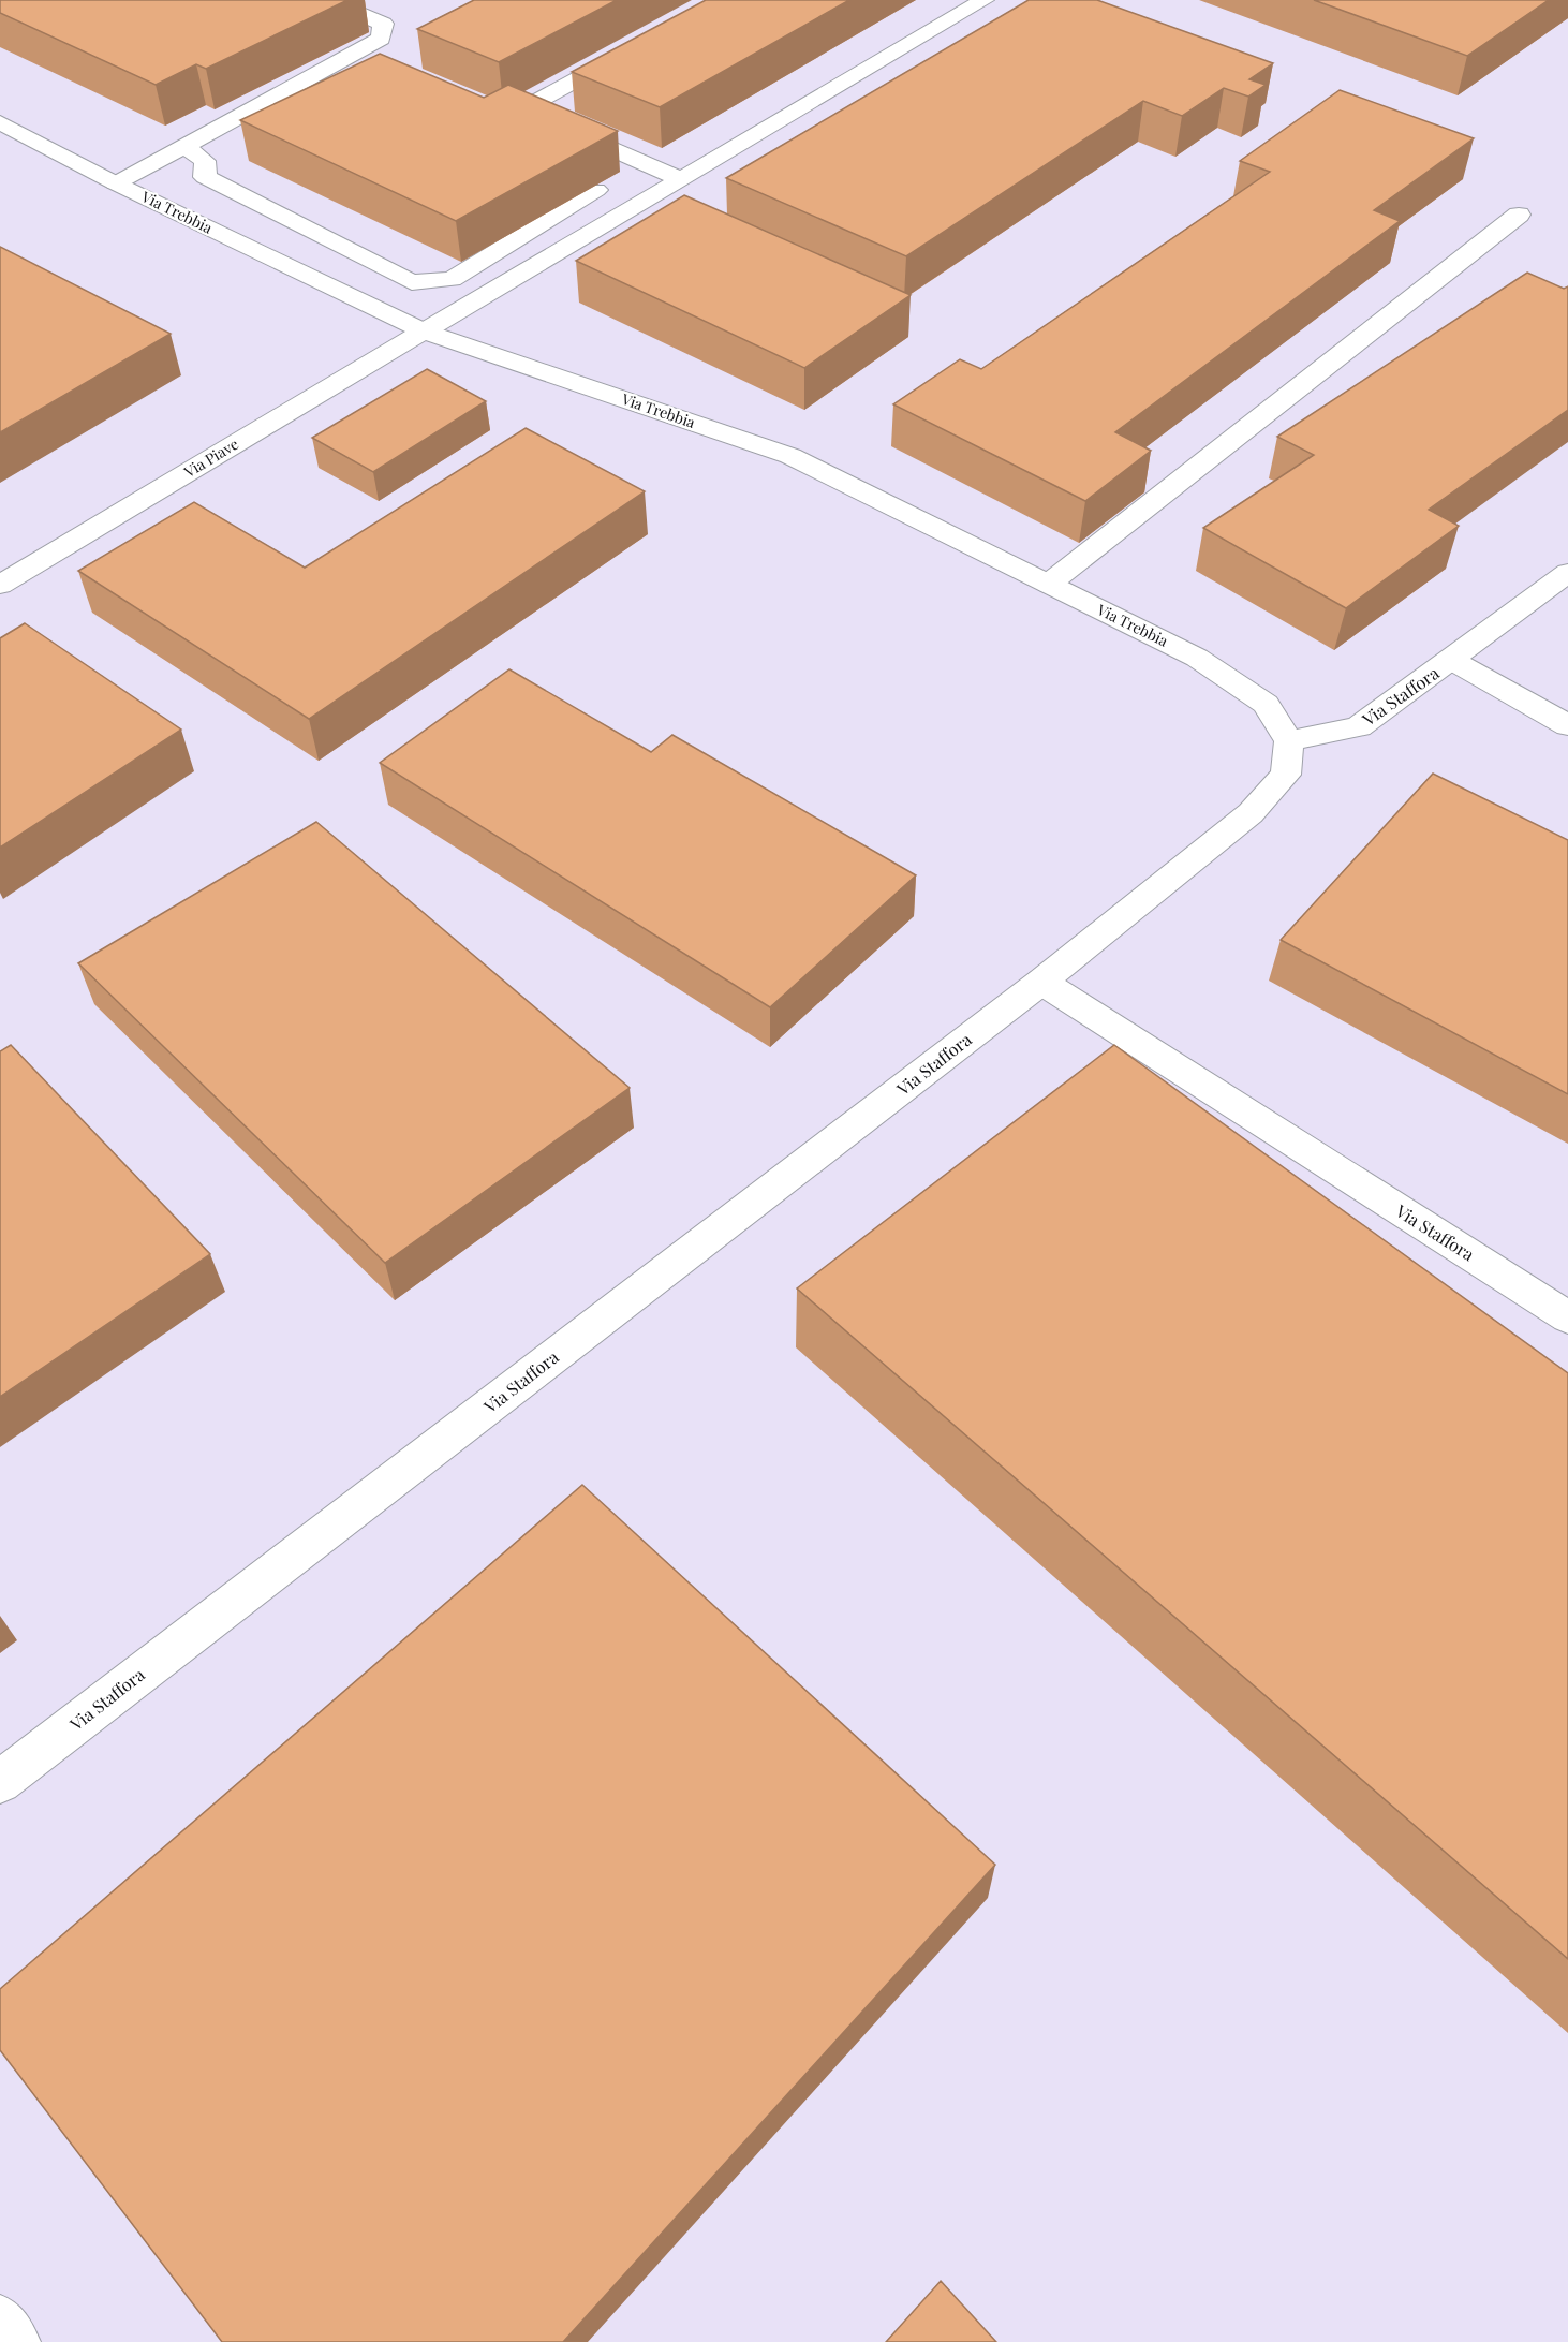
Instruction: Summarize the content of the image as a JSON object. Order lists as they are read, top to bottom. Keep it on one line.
{"streets":{"street":["Via Trebbia","Via Piave","Via Staffora"]},"crossings":[["Via Trebbia","Via Piave"],["Via Trebbia","Via Staffora"]]}
